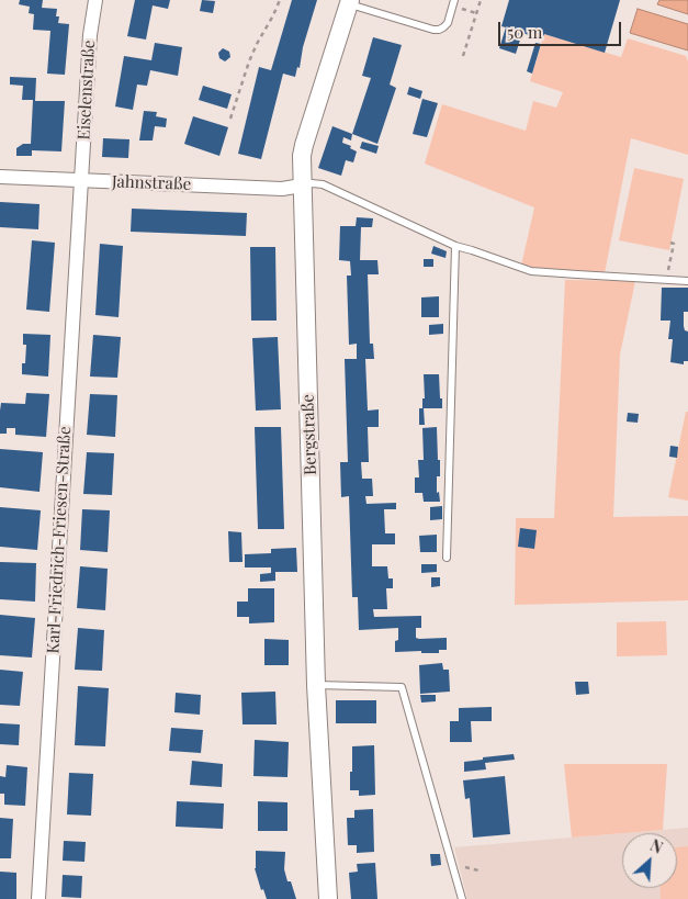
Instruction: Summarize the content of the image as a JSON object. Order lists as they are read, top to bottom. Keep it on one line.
{"streets":{"street":["Eiselenstraße","Jahnstraße","Bergstraße","Karl-Friedrich-Friesen-Straße"]},"crossings":[["Eiselenstraße","Jahnstraße"],["Eiselenstraße","Karl-Friedrich-Friesen-Straße"],["Jahnstraße","Bergstraße"],["Jahnstraße","Karl-Friedrich-Friesen-Straße"]],"scale_bar":"50 m","north":"top right"}
